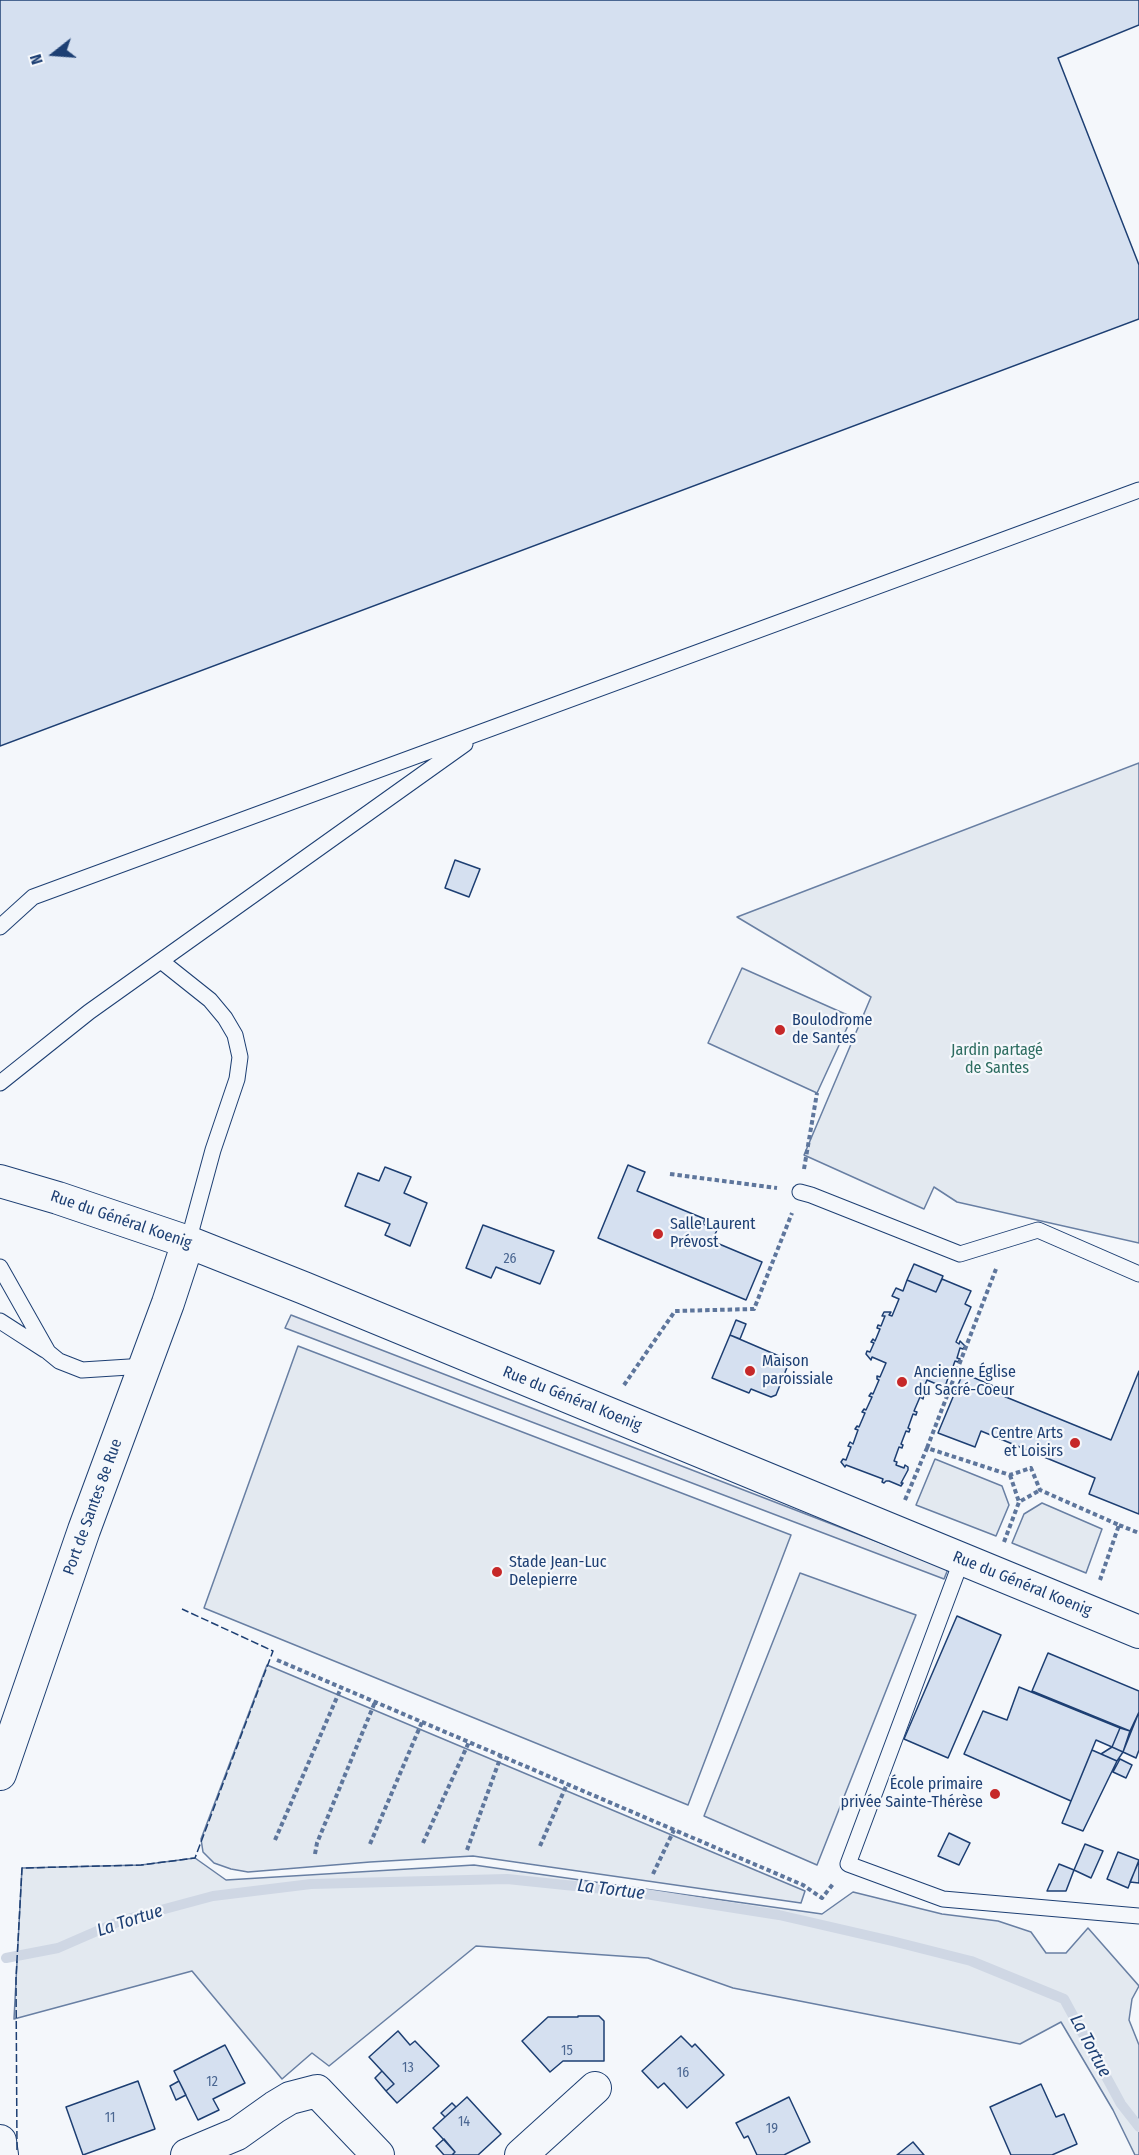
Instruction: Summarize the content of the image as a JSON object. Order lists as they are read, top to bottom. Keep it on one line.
{"streets":{"street":["Rue du Général Koenig","Port de Santes 8e Rue"]},"crossings":[["Rue du Général Koenig","Port de Santes 8e Rue"]],"water":["La Tortue"],"parks":["Jardin partagé de Santes"],"places":["Boulodrome de Santes","Salle Laurent Prévost","Maison paroissiale","Ancienne Église du Sacré-Coeur","Centre Arts et Loisirs","Stade Jean-Luc Delepierre","École primaire privée Sainte-Thérèse"],"house_numbers":["26","15","13","16","12","11","14","19"],"north":"left"}
